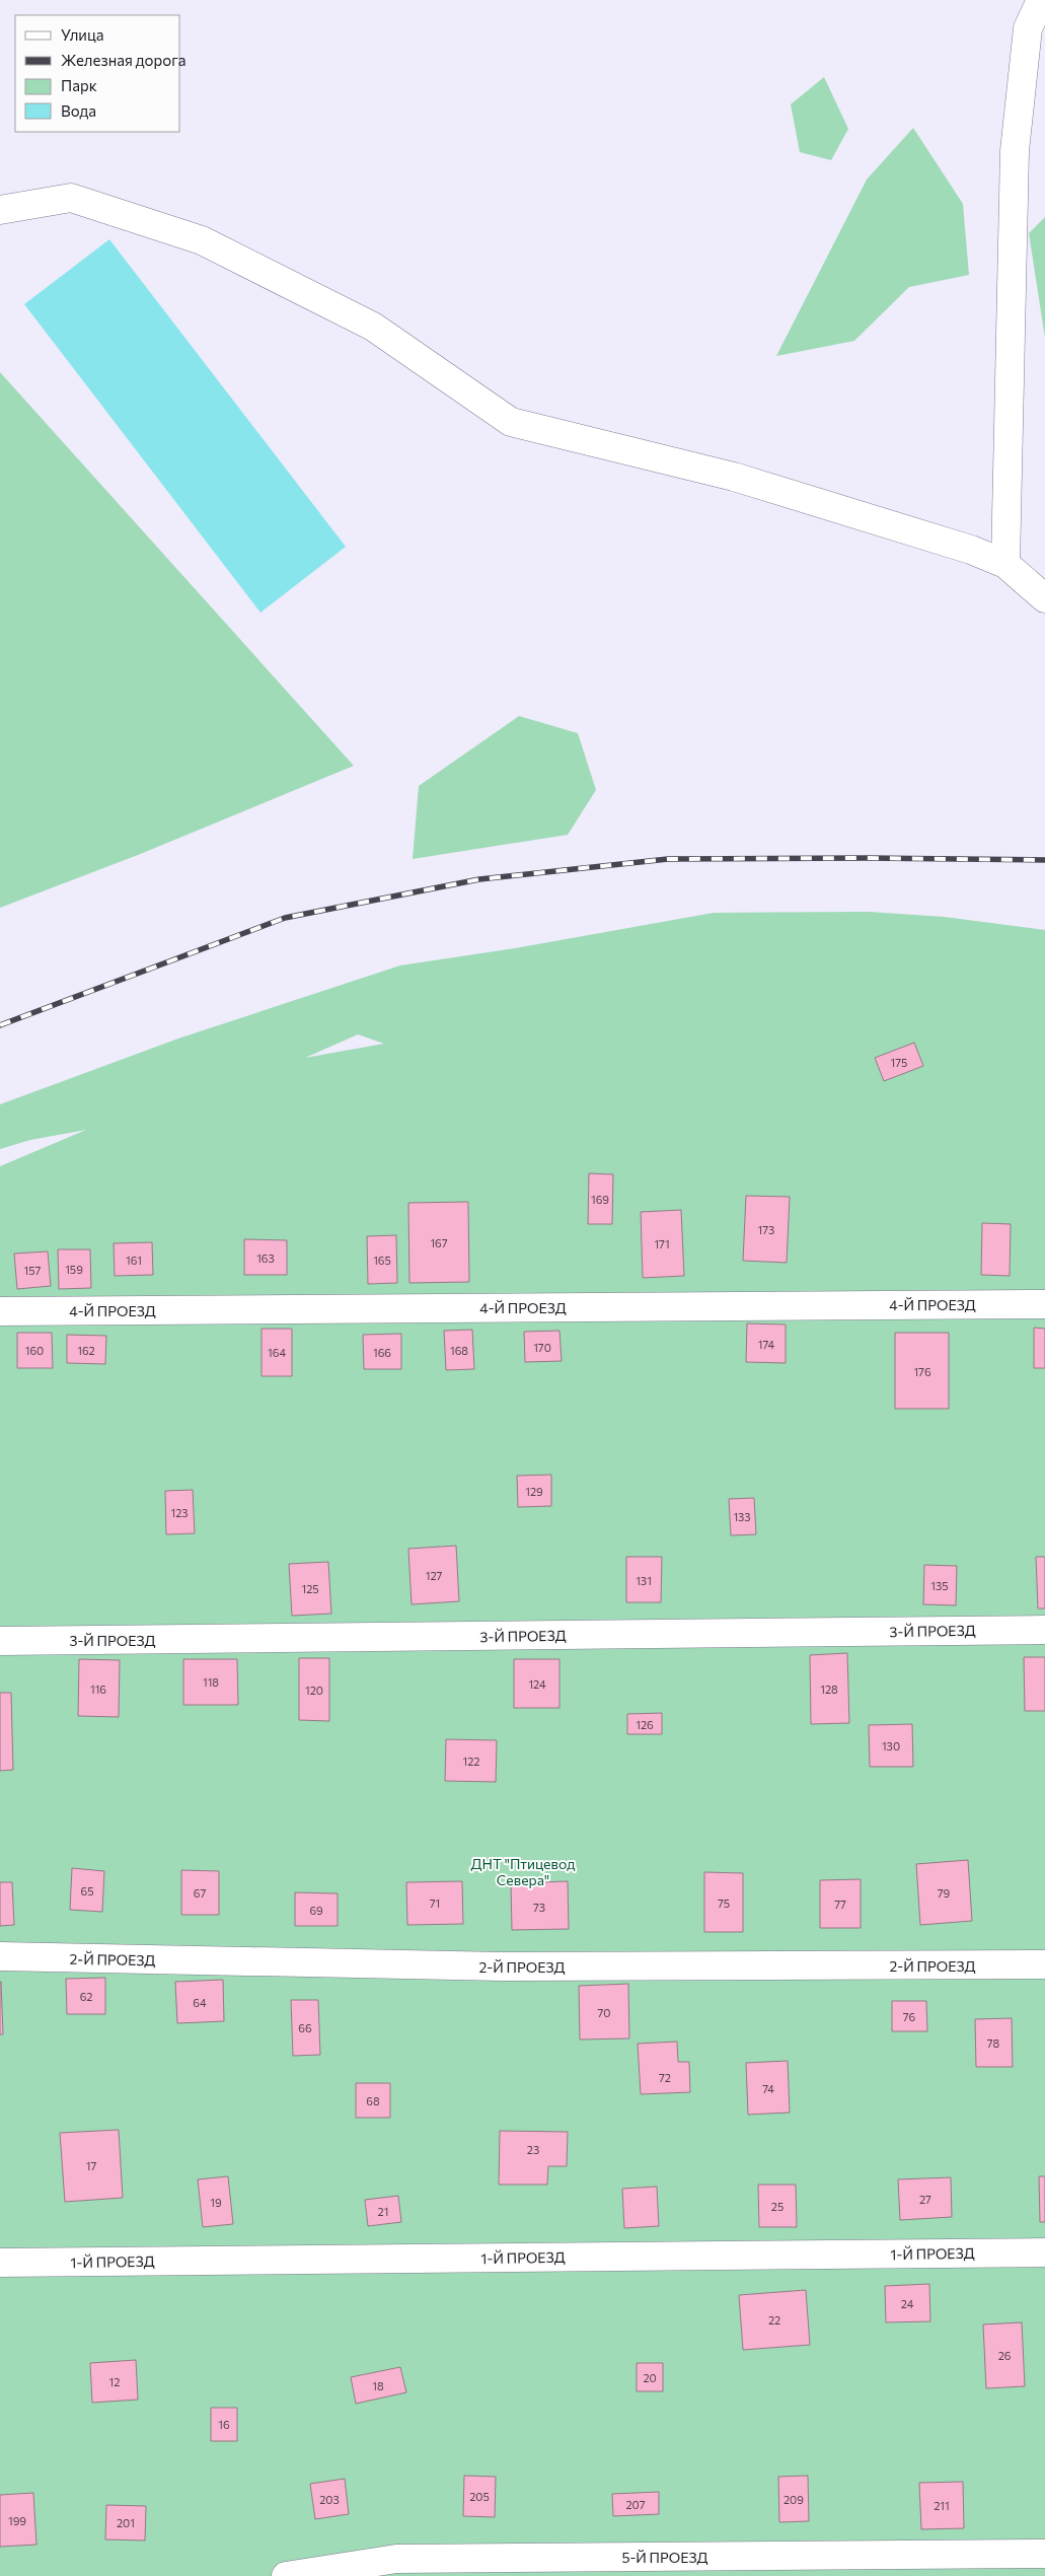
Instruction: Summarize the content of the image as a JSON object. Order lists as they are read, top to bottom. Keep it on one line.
{"streets":{"street":["4-Й ПРОЕЗД","3-Й ПРОЕЗД","2-Й ПРОЕЗД","1-Й ПРОЕЗД","5-Й ПРОЕЗД"]},"parks":["ДНТ \"Птицевод Севера\""],"house_numbers":["175","169","173","167","171","163","161","165","159","157","174","170","160","162","168","164","166","176","129","123","133","127","131","135","125","118","124","116","128","120","126","130","122","65","67","79","71","75","77","73","69","62","64","70","76","66","78","72","74","68","23","17","27","19","25","21","24","22","26","20","12","18","16","205","203","209","207","211","199","201"],"legend":["Улица","Железная дорога","Парк","Вода"]}
